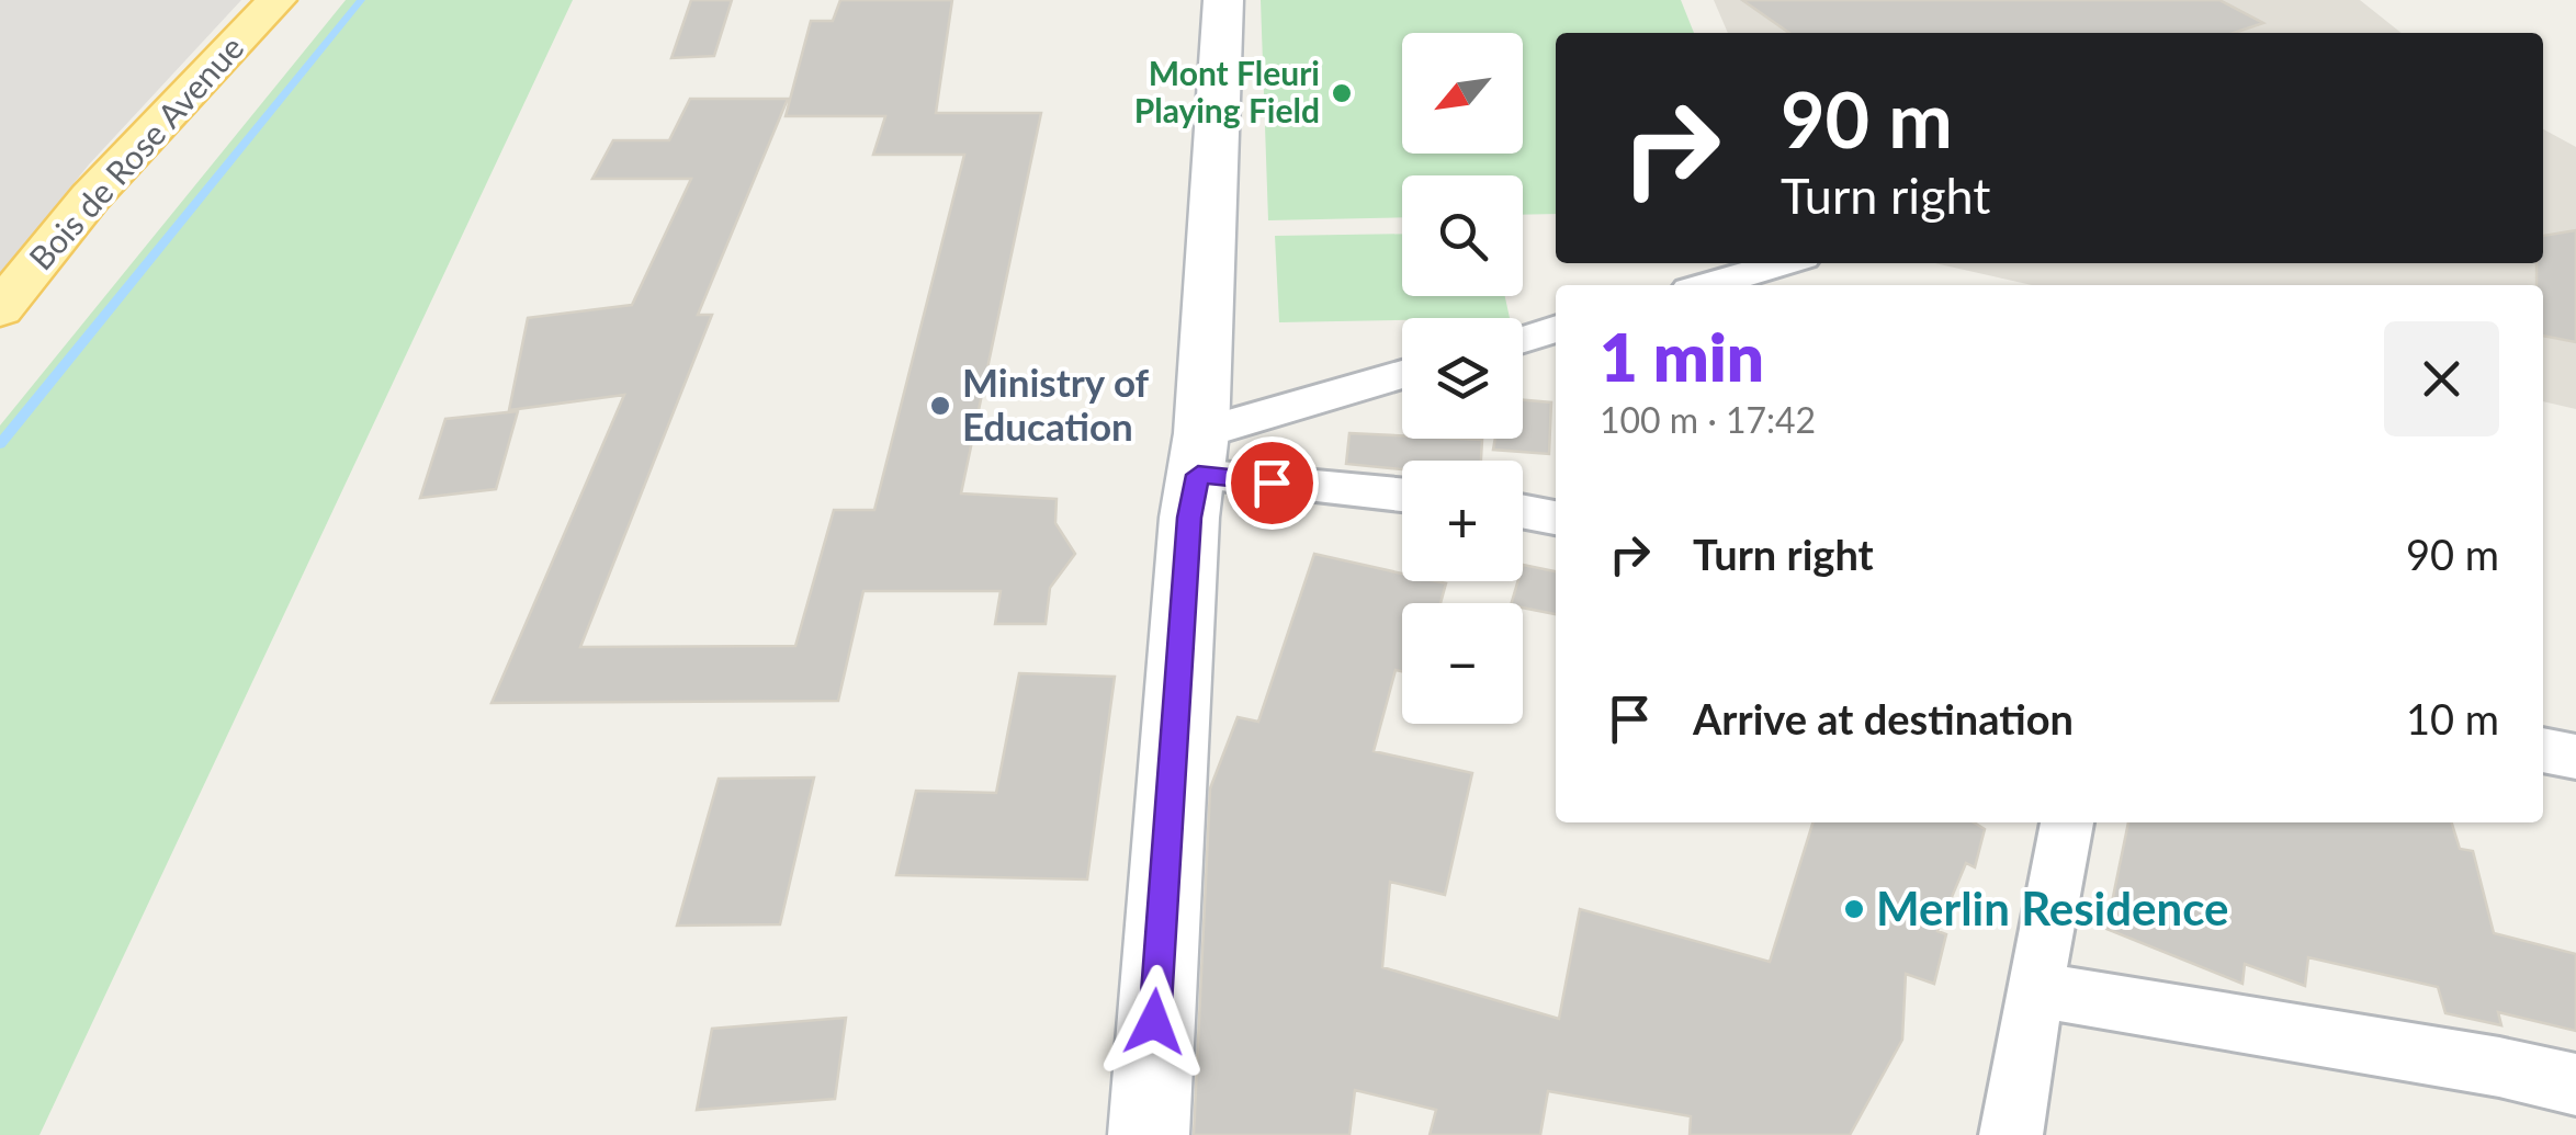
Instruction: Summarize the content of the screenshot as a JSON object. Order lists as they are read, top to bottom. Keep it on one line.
{"streets":{"main road":["Bois de Rose Avenue"]},"places":["Mont Fleuri Playing Field","Ministry of Education","Merlin Residence"],"north":"bottom left","page":{"map_buttons":["+","−"],"turn":["90 m","Turn right"],"heading":["1 min","100 m · 17:42"],"list":[{"name":"Turn right","value":"90 m"},{"name":"Arrive at destination","value":"10 m"}]}}
